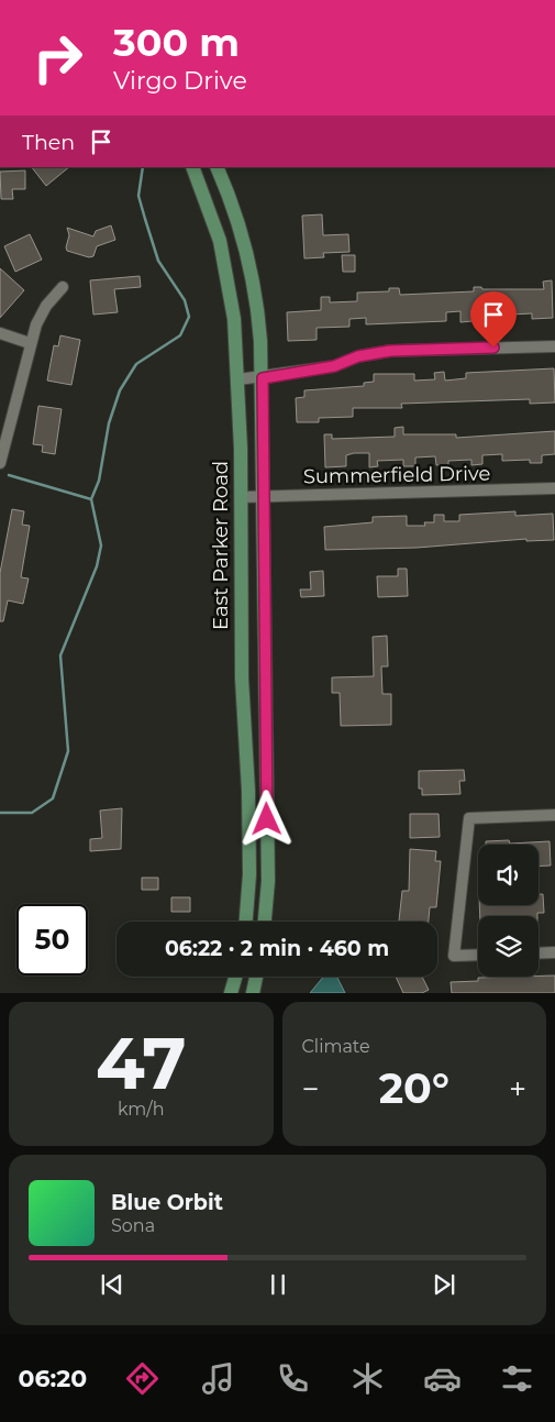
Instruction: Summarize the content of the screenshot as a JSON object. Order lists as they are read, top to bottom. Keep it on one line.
{"streets":{"main road":["East Parker Road"],"street":["Summerfield Drive"]},"crossings":[["Summerfield Drive","East Parker Road"]],"page":{"turn":["300 m","Virgo Drive"],"then":"Then","limit":"50","trip":"06:22 · 2 min · 460 m","tile":[["47","km/h"],"Climate"],"heat":["−","20°","+"],"song":["Blue Orbit","Sona"],"tabs":"06:20"}}
